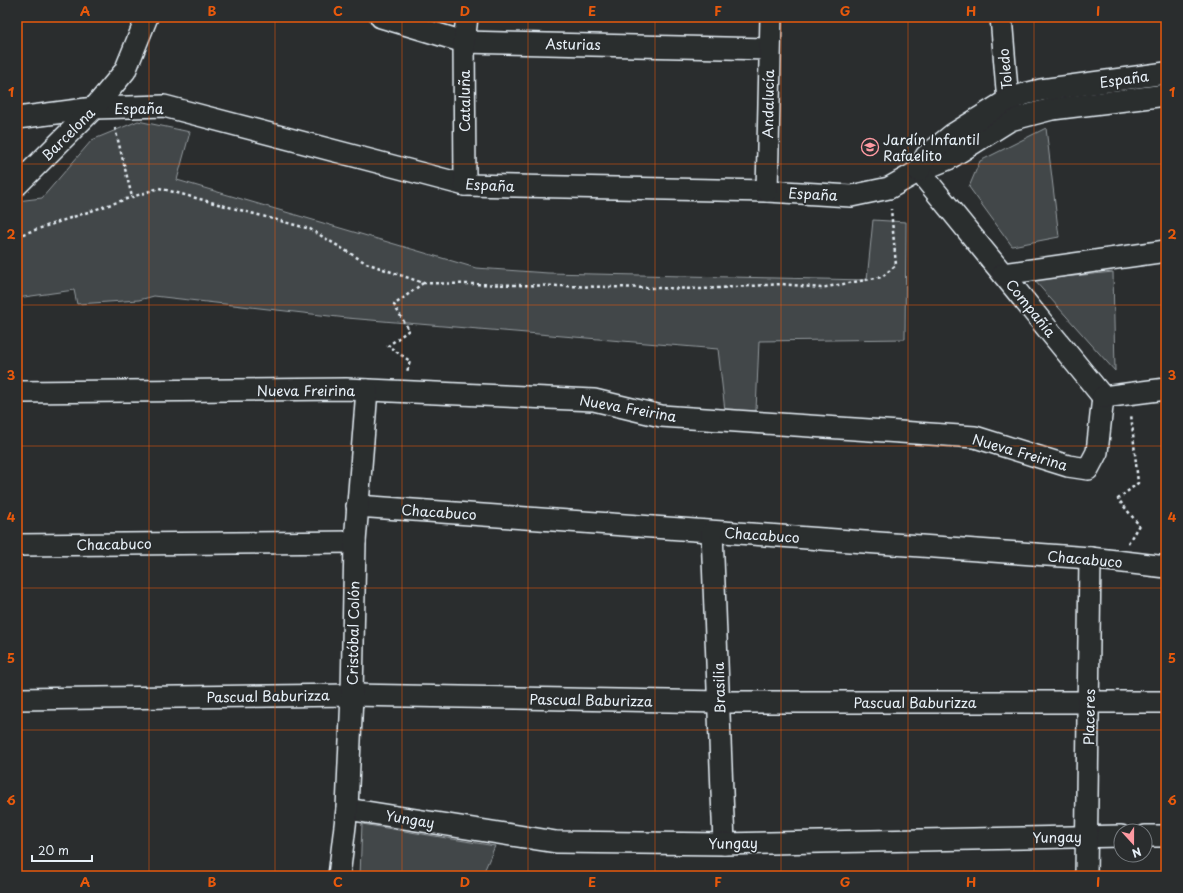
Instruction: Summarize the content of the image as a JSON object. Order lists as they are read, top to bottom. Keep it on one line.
{"streets":{"street":["Asturias","Toledo","España","Cataluña","Andalucía","Barcelona","Compañía","Nueva Freirina","Chacabuco","Cristóbal Colón","Brasilia","Pascual Baburizza","Placeres","Yungay"]},"crossings":[["Asturias","Cataluña"],["Asturias","Andalucía"],["Toledo","España"],["España","Cataluña"],["España","Andalucía"],["España","Barcelona"],["España","Compañía"],["Compañía","Nueva Freirina"],["Nueva Freirina","Cristóbal Colón"],["Chacabuco","Cristóbal Colón"],["Chacabuco","Brasilia"],["Chacabuco","Placeres"],["Cristóbal Colón","Pascual Baburizza"],["Cristóbal Colón","Yungay"],["Brasilia","Pascual Baburizza"],["Brasilia","Yungay"],["Pascual Baburizza","Placeres"],["Placeres","Yungay"]],"places":{"school or university":["Jardín Infantil Rafaelito"]},"scale_bar":"20 m","north":"bottom","grid":{"columns":["A","B","C","D","E","F","G","H","I"],"rows":["1","2","3","4","5","6"]}}
